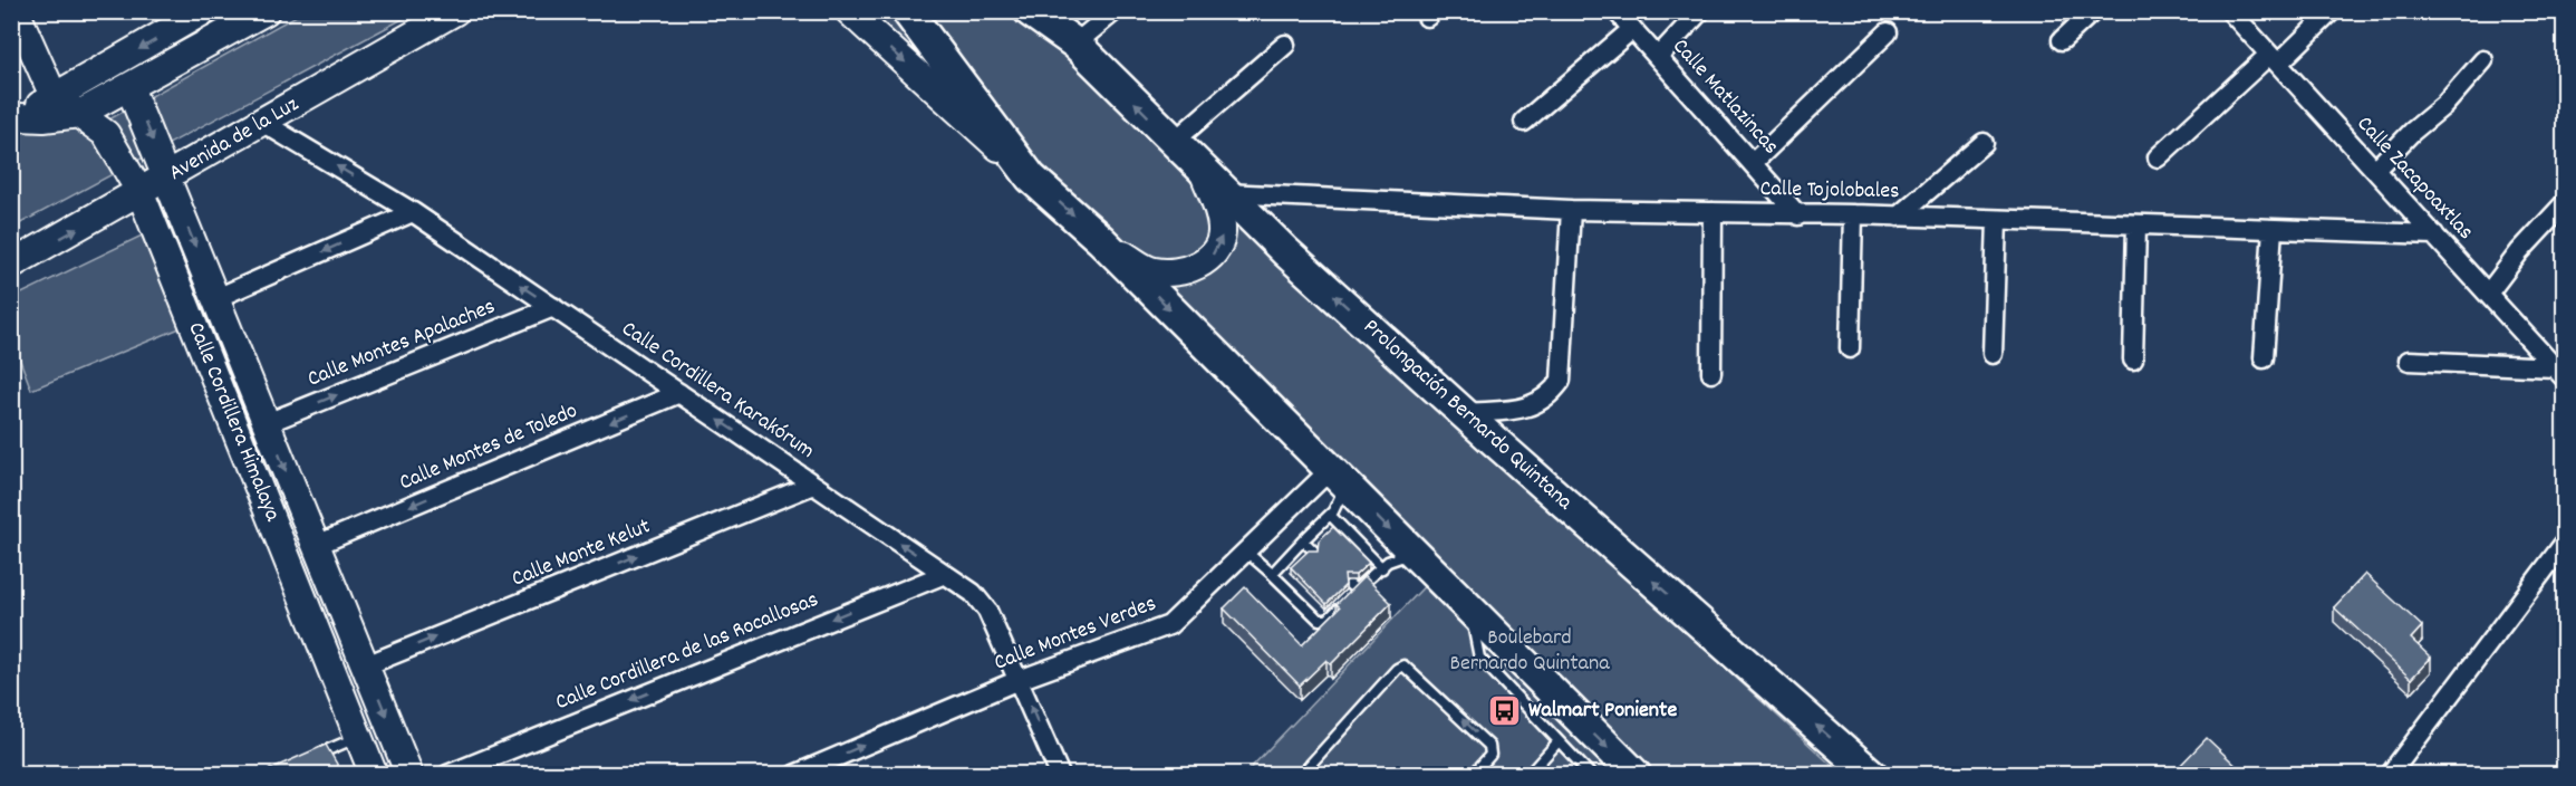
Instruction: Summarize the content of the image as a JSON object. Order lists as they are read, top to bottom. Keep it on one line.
{"streets":{"main road":["Prolongación Bernardo Quintana"],"street":["Calle Matlazincas","Avenida de la Luz","Calle Zacapoaxtlas","Calle Tojolobales","Calle Montes Apalaches","Calle Cordillera Karakórum","Calle Cordillera Himalaya","Calle Montes de Toledo","Calle Monte Kelut","Calle Montes Verdes","Calle Cordillera de las Rocallosas"]},"crossings":[["Calle Matlazincas","Calle Tojolobales"],["Avenida de la Luz","Calle Cordillera Karakórum"],["Avenida de la Luz","Calle Cordillera Himalaya"],["Calle Zacapoaxtlas","Calle Tojolobales"],["Calle Tojolobales","Prolongación Bernardo Quintana"],["Calle Montes Apalaches","Calle Cordillera Karakórum"],["Calle Montes Apalaches","Calle Cordillera Himalaya"],["Calle Cordillera Karakórum","Calle Montes de Toledo"],["Calle Cordillera Karakórum","Calle Monte Kelut"],["Calle Cordillera Karakórum","Calle Montes Verdes"],["Calle Cordillera Karakórum","Calle Cordillera de las Rocallosas"],["Calle Cordillera Himalaya","Calle Montes de Toledo"],["Calle Cordillera Himalaya","Calle Monte Kelut"]],"one_way":["Calle Cordillera Karakórum","Calle Montes de Toledo","Calle Monte Kelut","Calle Montes Verdes","Calle Cordillera de las Rocallosas"],"parks":["Boulebard Bernardo Quintana"],"places":{"bus stop":["Walmart Poniente"]}}
